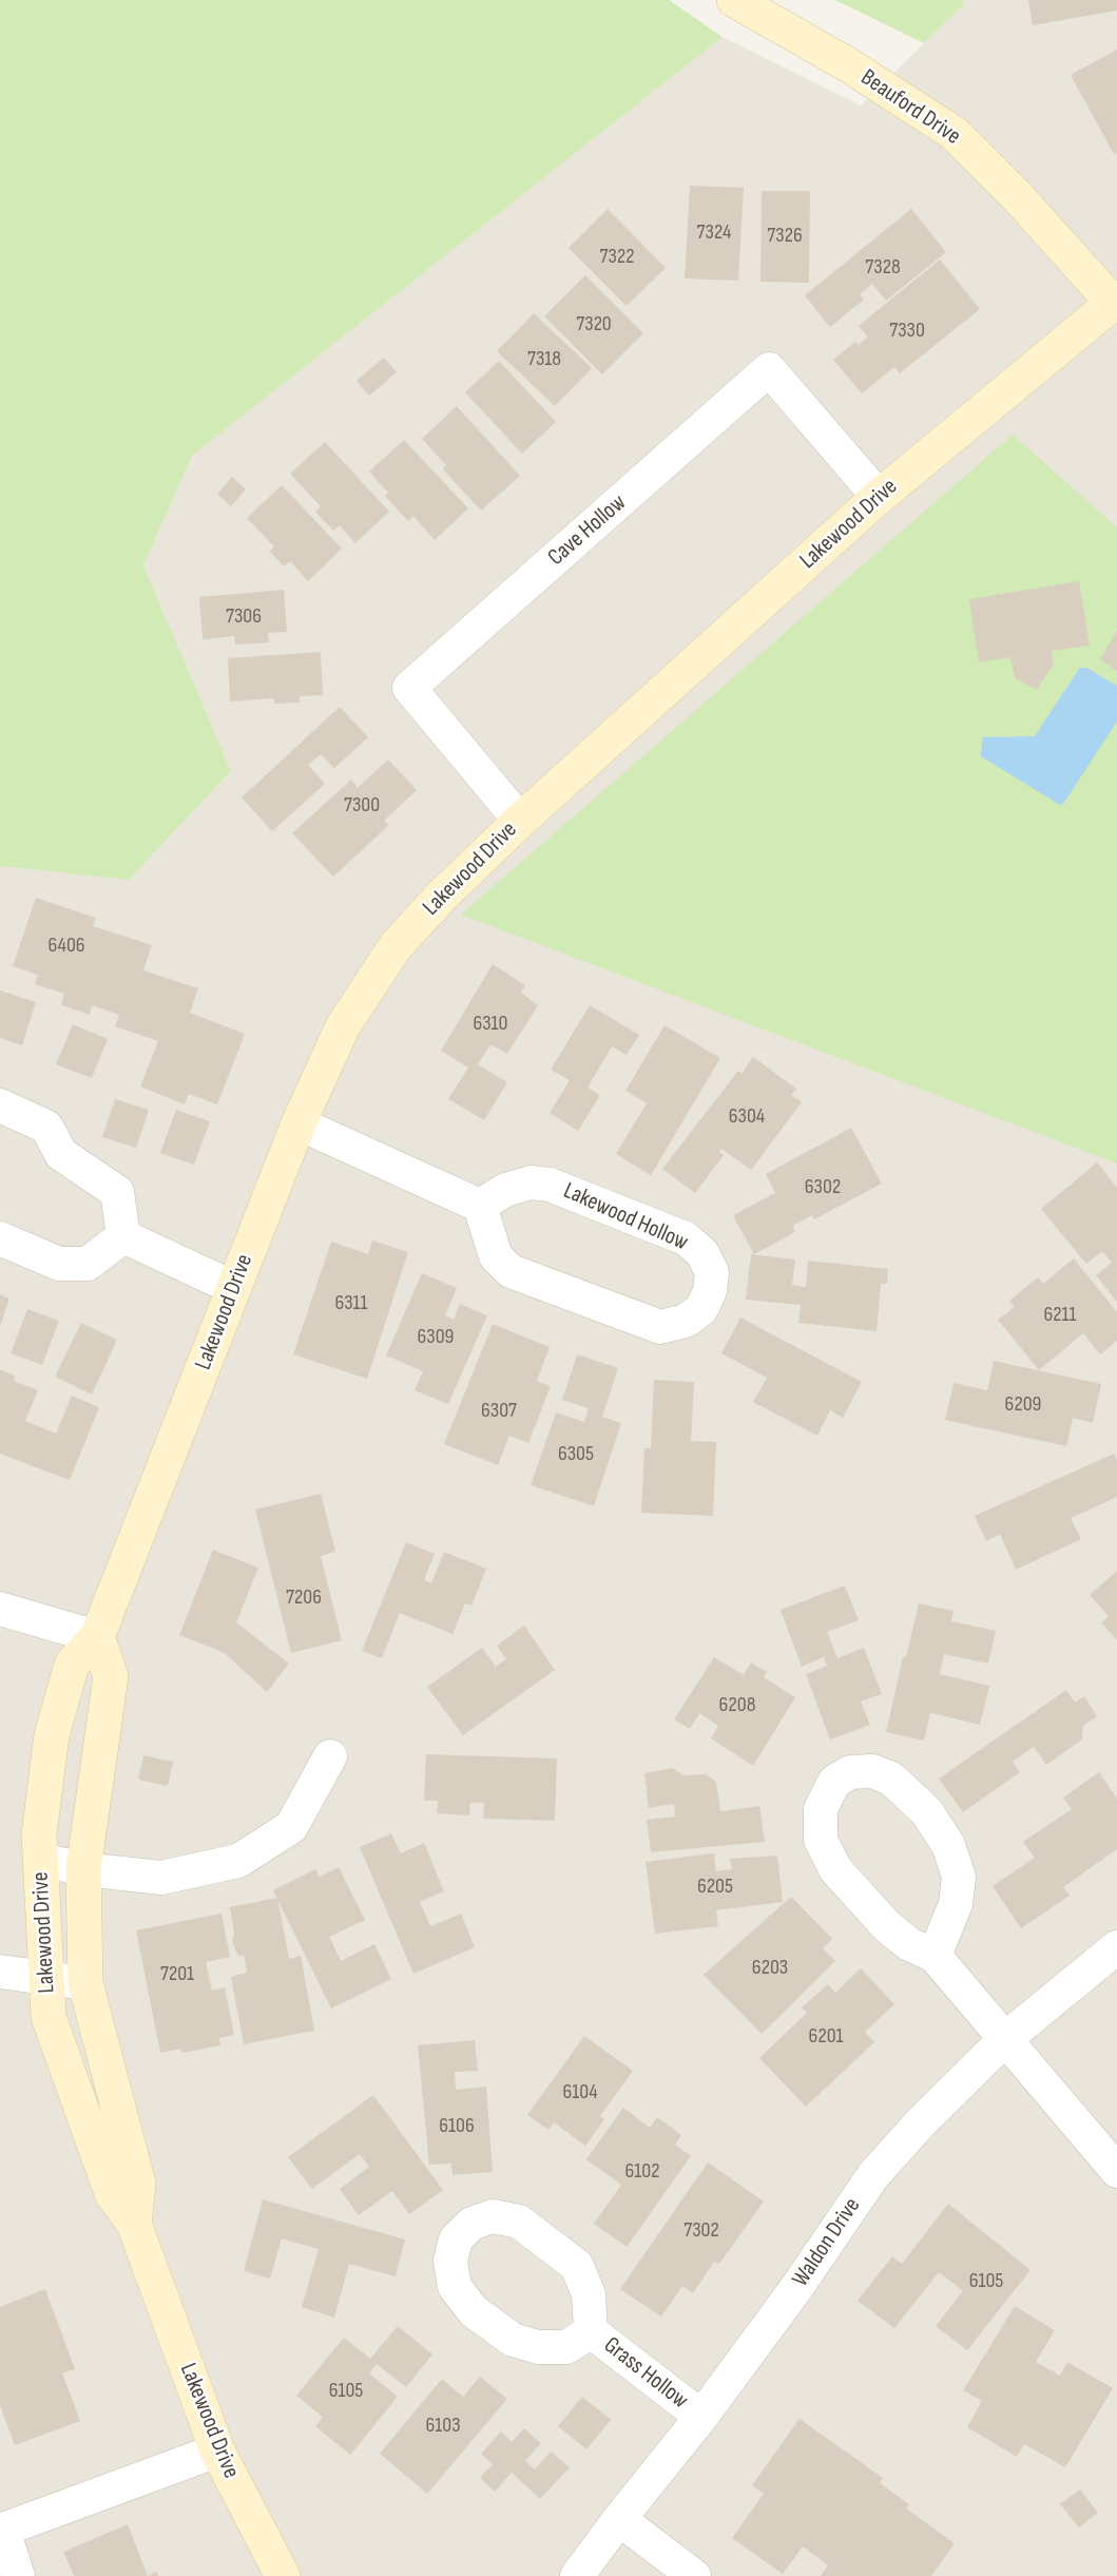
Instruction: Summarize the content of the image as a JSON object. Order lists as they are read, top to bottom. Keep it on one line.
{"streets":{"street":["Beauford Drive","Lakewood Drive","Cave Hollow","Lakewood Hollow","Waldon Drive","Grass Hollow"]},"crossings":[["Beauford Drive","Lakewood Drive"],["Lakewood Drive","Cave Hollow"],["Waldon Drive","Grass Hollow"]],"house_numbers":["7324","7326","7322","7328","7320","7330","7318","7306","7300","6406","6310","6304","6302","6311","6211","6309","6209","6307","6305","7206","6208","6205","6203","7201","6201","6104","6106","6102","7302","6105","6105","6103"]}
